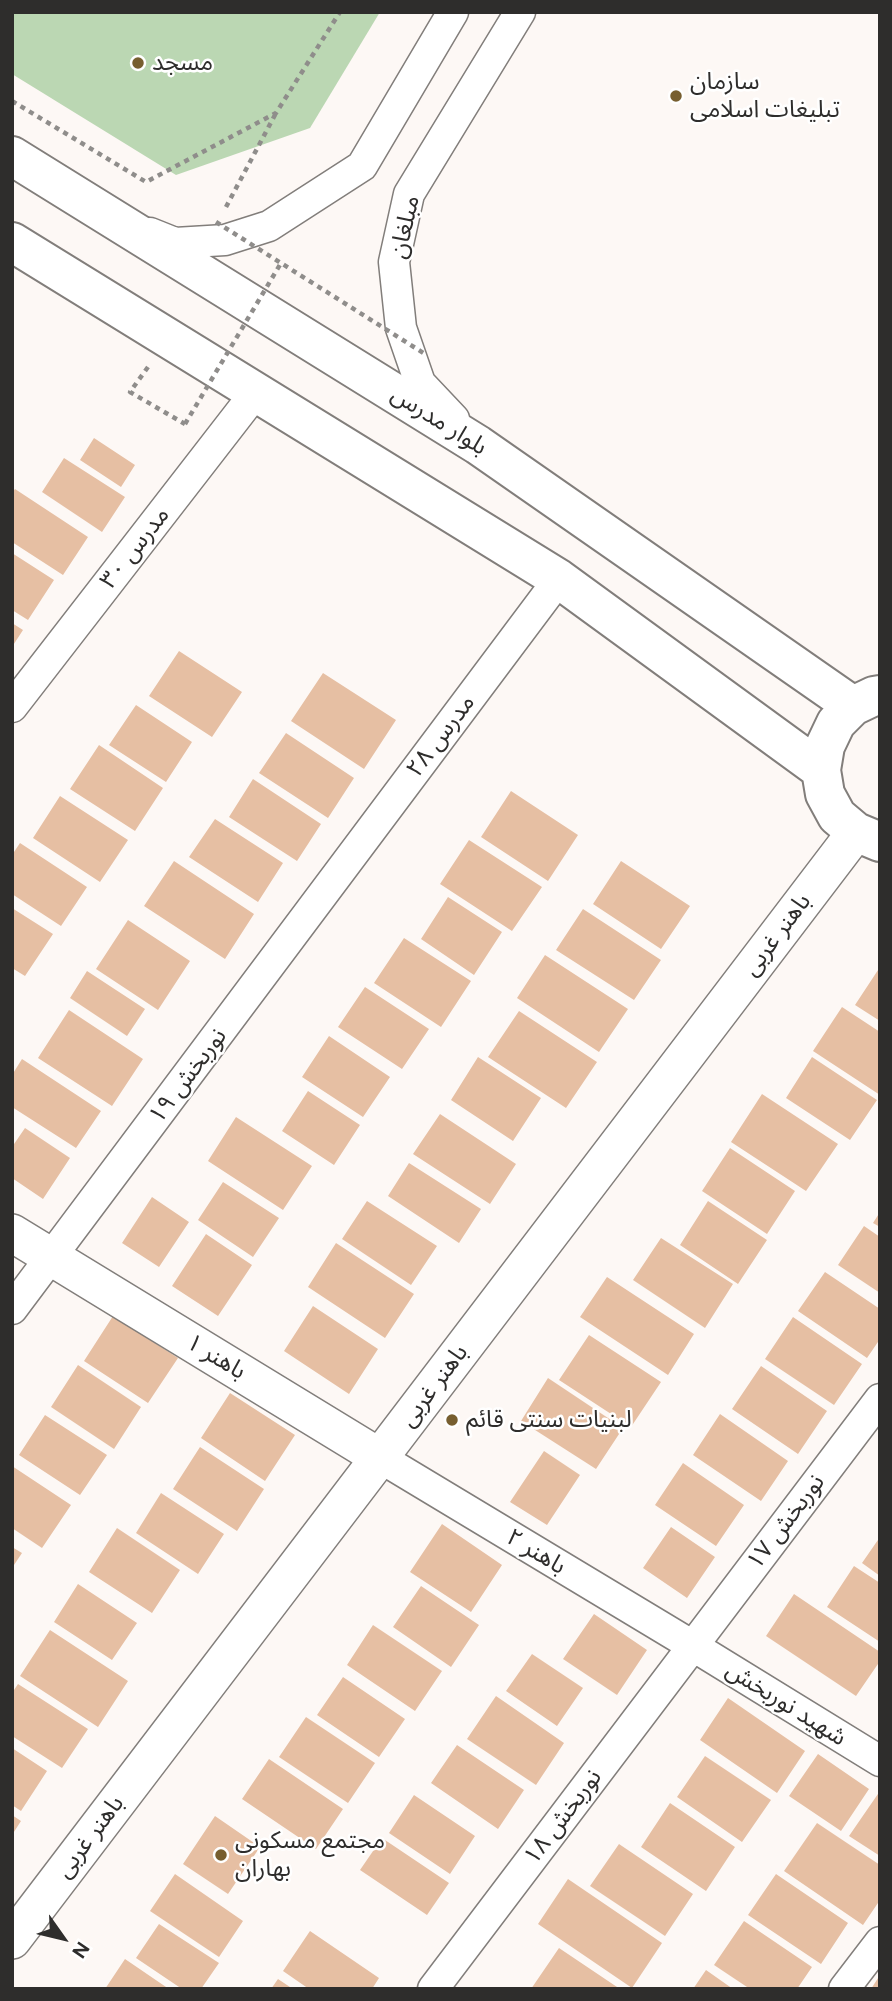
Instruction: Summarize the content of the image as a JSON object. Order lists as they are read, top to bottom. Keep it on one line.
{"streets":{"main road":["بلوار مدرس"],"street":["مبلغان","مدرس ۳۰","مدرس ۲۸","باهنر غربی","نوربخش ۱۹","باهنر ۱","نوربخش ۱۷","باهنر ۲","شهید نوربخش","نوربخش ۱۸"]},"crossings":[["مبلغان","بلوار مدرس"],["مدرس ۲۸","نوربخش ۱۹"],["باهنر غربی","باهنر ۱"],["باهنر غربی","باهنر ۲"],["نوربخش ۱۹","باهنر ۱"],["باهنر ۱","باهنر ۲"],["نوربخش ۱۷","باهنر ۲"],["نوربخش ۱۷","شهید نوربخش"],["نوربخش ۱۷","نوربخش ۱۸"],["باهنر ۲","شهید نوربخش"],["باهنر ۲","نوربخش ۱۸"],["شهید نوربخش","نوربخش ۱۸"]],"places":["مسجد","سازمان تبلیغات اسلامی","لبنیات سنتی قائم","مجتمع مسکونی بهاران"],"north":"bottom right"}
